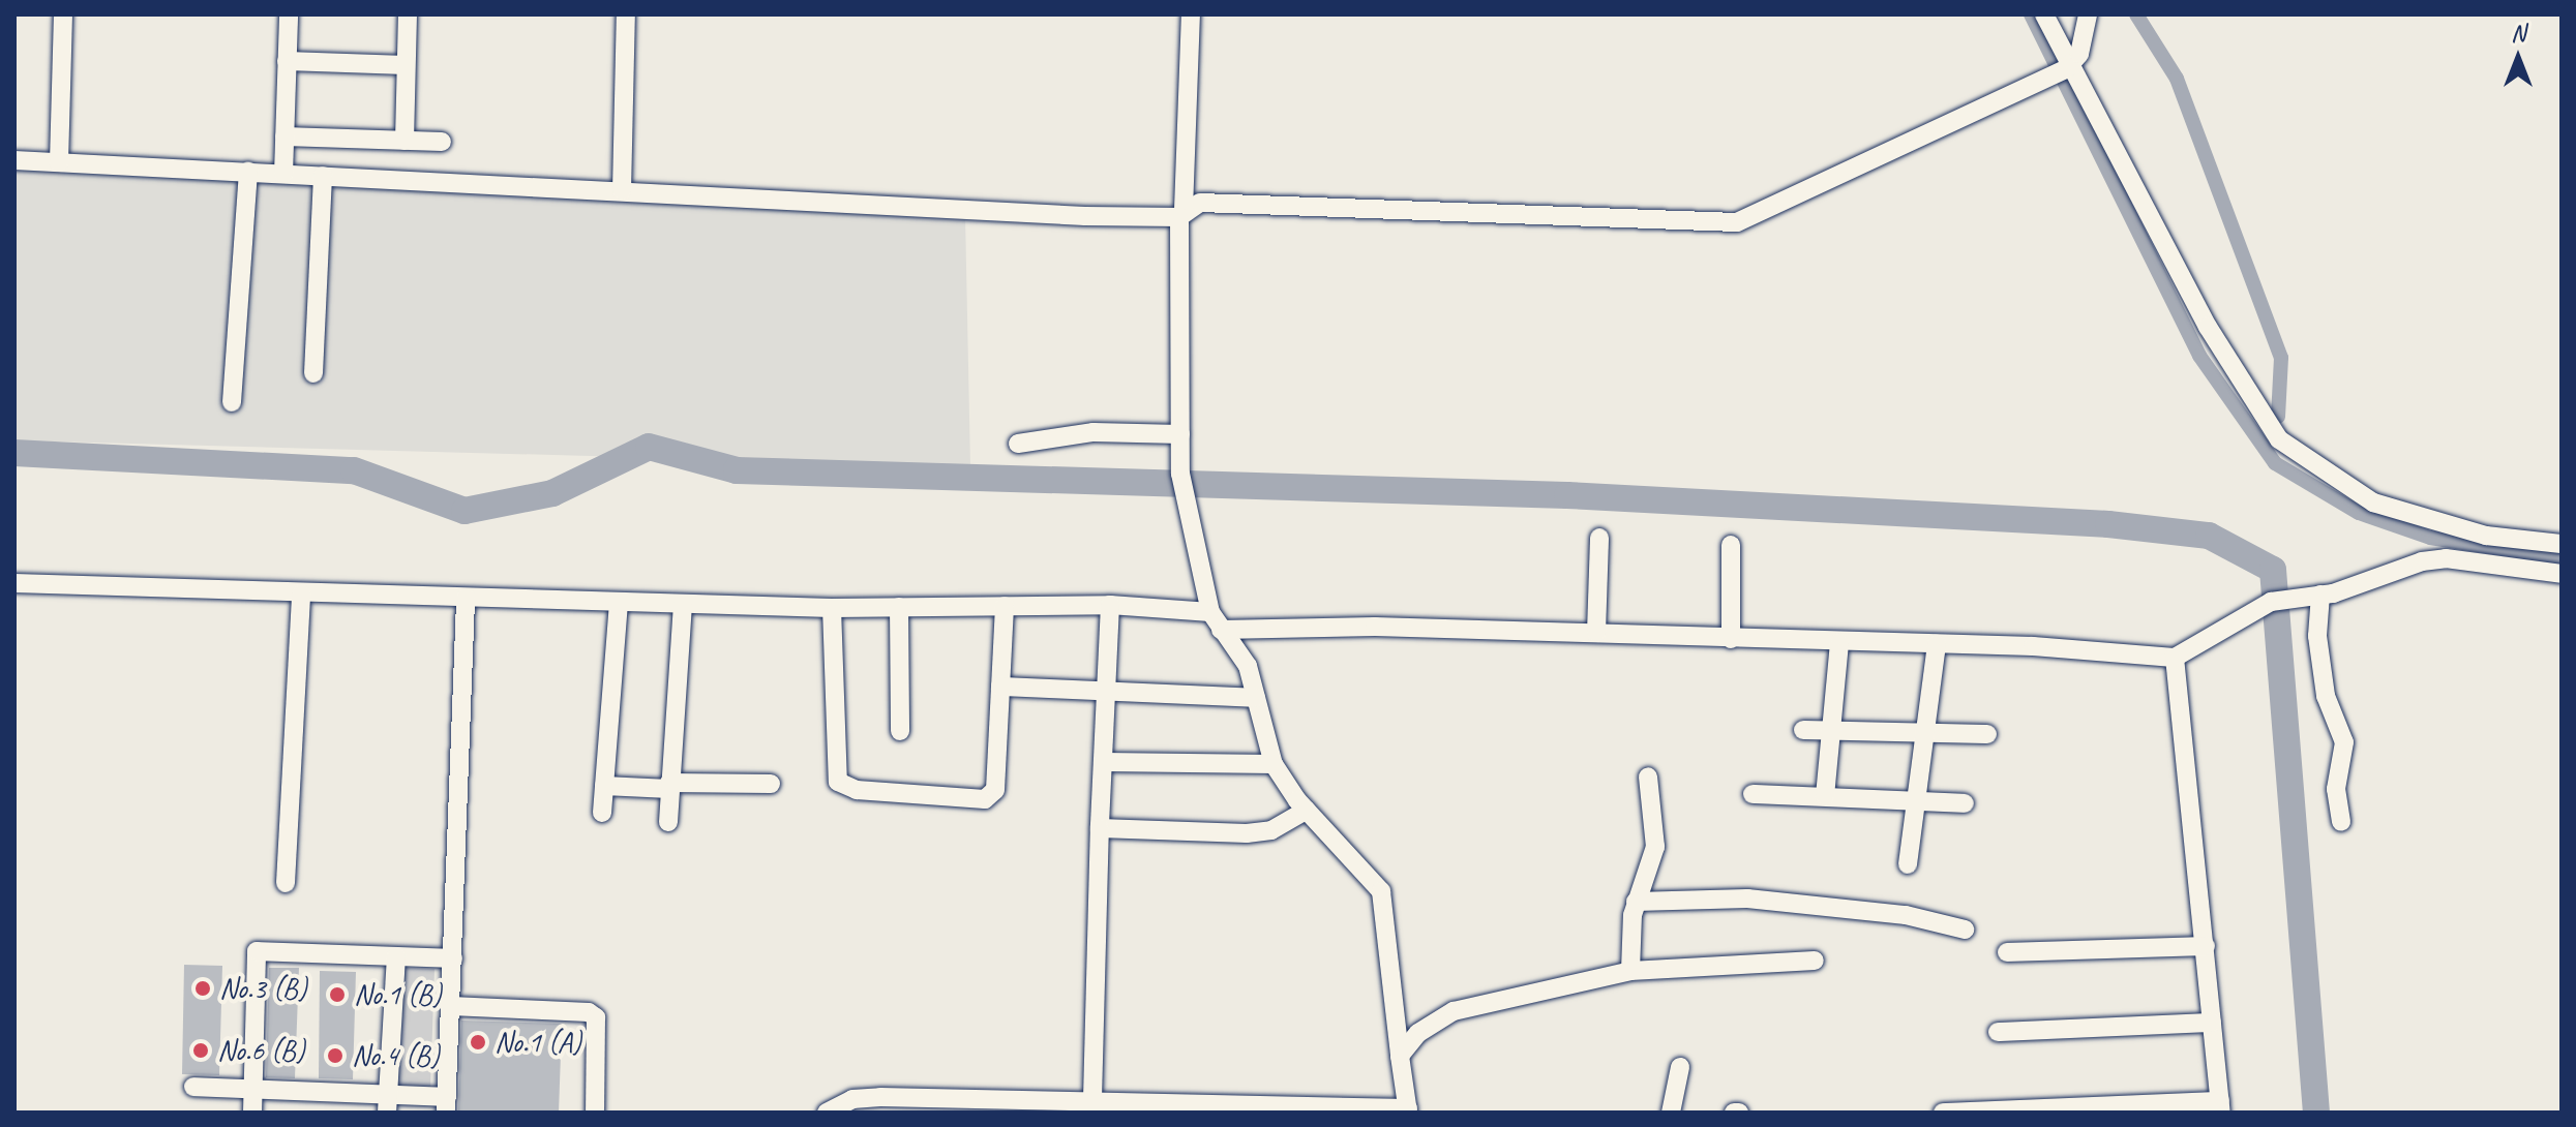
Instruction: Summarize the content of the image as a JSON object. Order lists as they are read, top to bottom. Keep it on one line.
{"places":["No.3 (B)","No.1 (B)","No.1 (A)","No.6 (B)","No.4 (B)"],"north":"top"}
